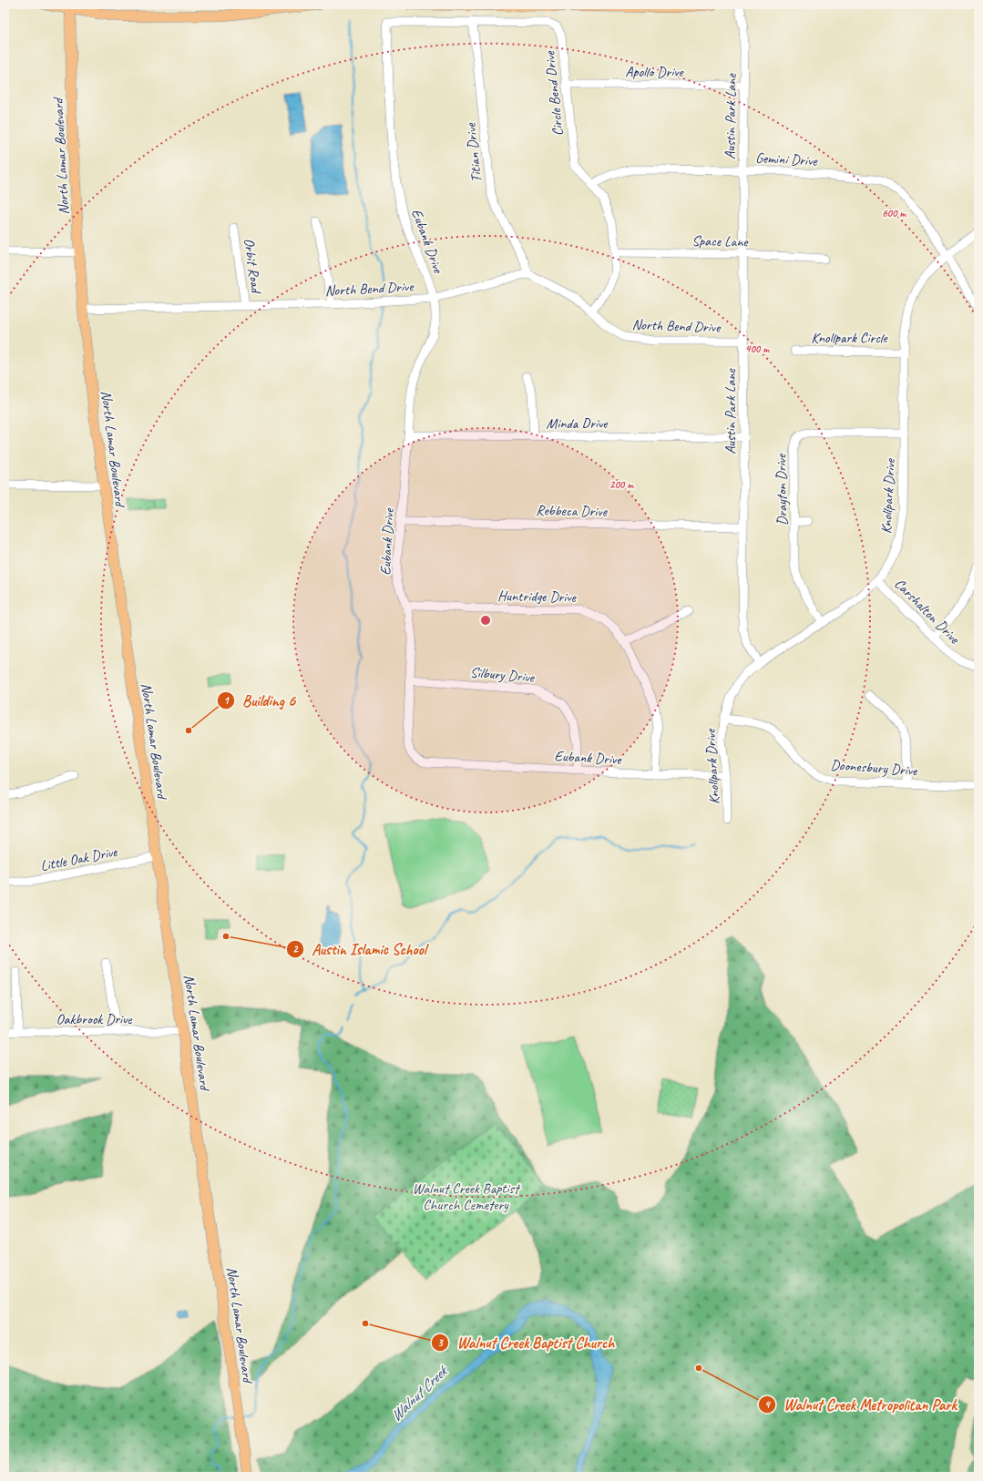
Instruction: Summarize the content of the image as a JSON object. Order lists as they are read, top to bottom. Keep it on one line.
{"streets":{"main road":["North Lamar Boulevard"],"street":["Apollo Drive","Circle Bend Drive","Austin Park Lane","Titian Drive","Gemini Drive","Eubank Drive","Space Lane","Orbit Road","North Bend Drive","Knollpark Circle","Minda Drive","Drayton Drive","Knollpark Drive","Rebbeca Drive","Huntridge Drive","Carshalton Drive","Silbury Drive","Doonesbury Drive","Little Oak Drive","Oakbrook Drive"]},"crossings":[["Apollo Drive","Circle Bend Drive"],["Apollo Drive","Austin Park Lane"],["Circle Bend Drive","Titian Drive"],["Circle Bend Drive","Gemini Drive"],["Circle Bend Drive","Eubank Drive"],["Circle Bend Drive","Space Lane"],["Circle Bend Drive","North Bend Drive"],["Austin Park Lane","Gemini Drive"],["Austin Park Lane","Space Lane"],["Austin Park Lane","North Bend Drive"],["Austin Park Lane","Minda Drive"],["Austin Park Lane","Knollpark Drive"],["Austin Park Lane","Rebbeca Drive"],["Titian Drive","North Bend Drive"],["North Lamar Boulevard","North Bend Drive"],["North Lamar Boulevard","Little Oak Drive"],["North Lamar Boulevard","Oakbrook Drive"],["Gemini Drive","Knollpark Drive"],["Eubank Drive","North Bend Drive"],["Eubank Drive","Minda Drive"],["Eubank Drive","Knollpark Drive"],["Eubank Drive","Rebbeca Drive"],["Eubank Drive","Huntridge Drive"],["Eubank Drive","Silbury Drive"],["Orbit Road","North Bend Drive"],["Knollpark Circle","Knollpark Drive"],["Drayton Drive","Knollpark Drive"],["Knollpark Drive","Carshalton Drive"],["Knollpark Drive","Doonesbury Drive"]],"water":["Walnut Creek"],"parks":["Walnut Creek Baptist Church Cemetery"],"places":["Building 6","Austin Islamic School","Walnut Creek Baptist Church","Walnut Creek Metropolitan Park"],"rings":["600 m","400 m","200 m"]}
